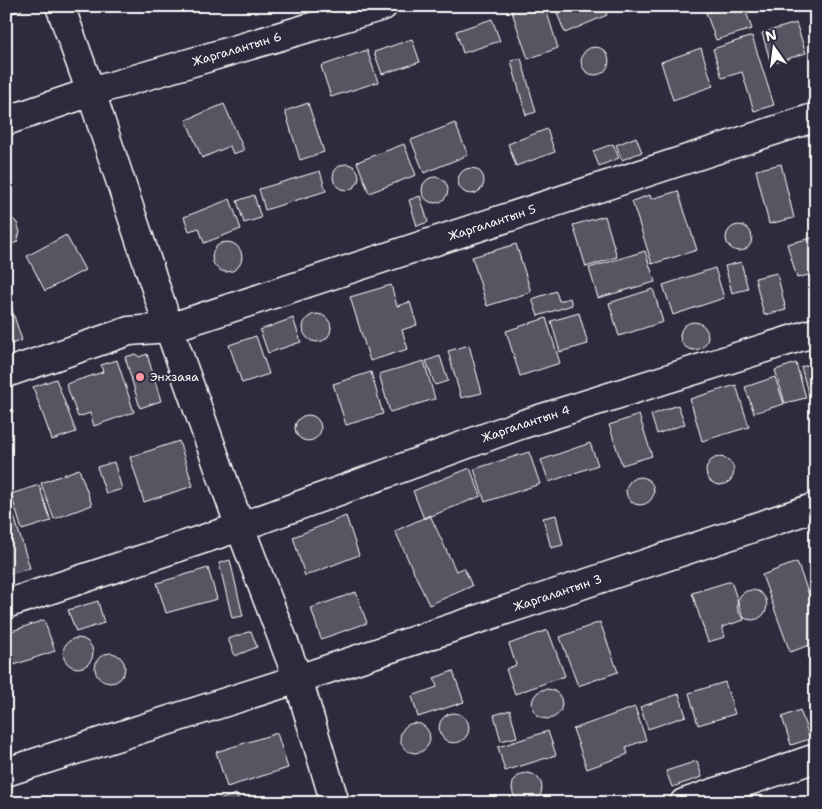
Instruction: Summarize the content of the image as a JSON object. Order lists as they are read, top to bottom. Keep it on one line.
{"streets":{"street":["Жаргалантын 6","Жаргалантын 5","Жаргалантын 4","Жаргалантын 3"]},"places":["Энхзаяа"],"north":"top"}
